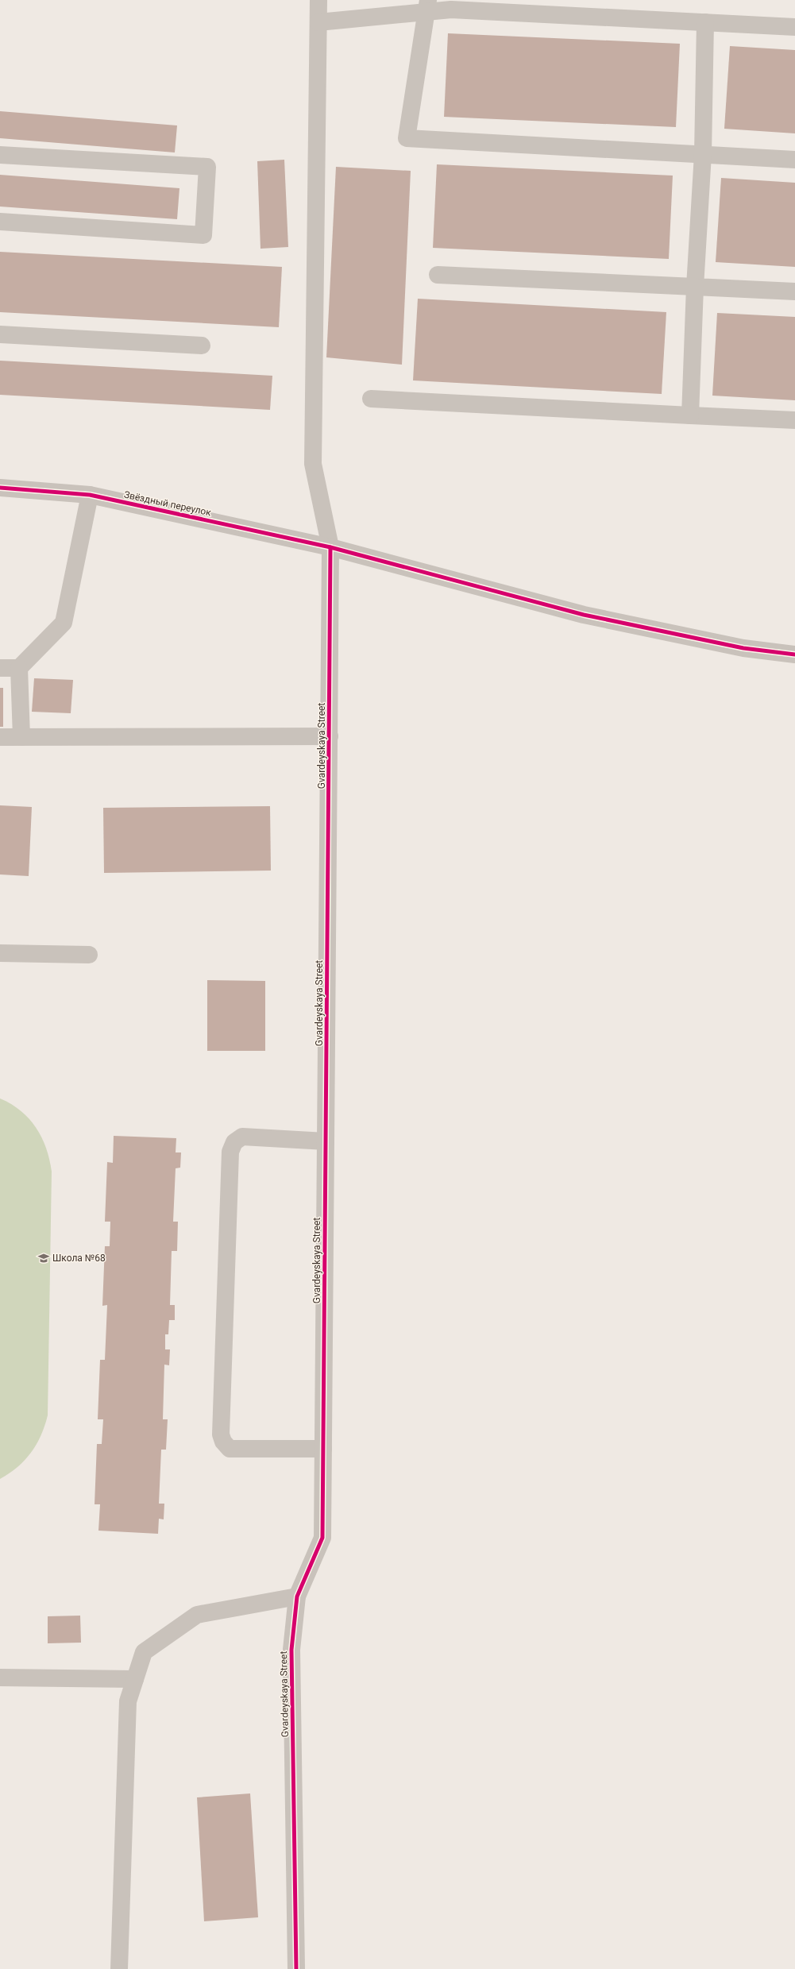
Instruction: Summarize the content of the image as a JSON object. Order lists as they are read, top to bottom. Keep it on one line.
{"streets":{"street":["Звёздный переулок","Gvardeyskaya Street"]},"crossings":[["Звёздный переулок","Gvardeyskaya Street"]],"places":{"school or university":["Школа №68"]}}
